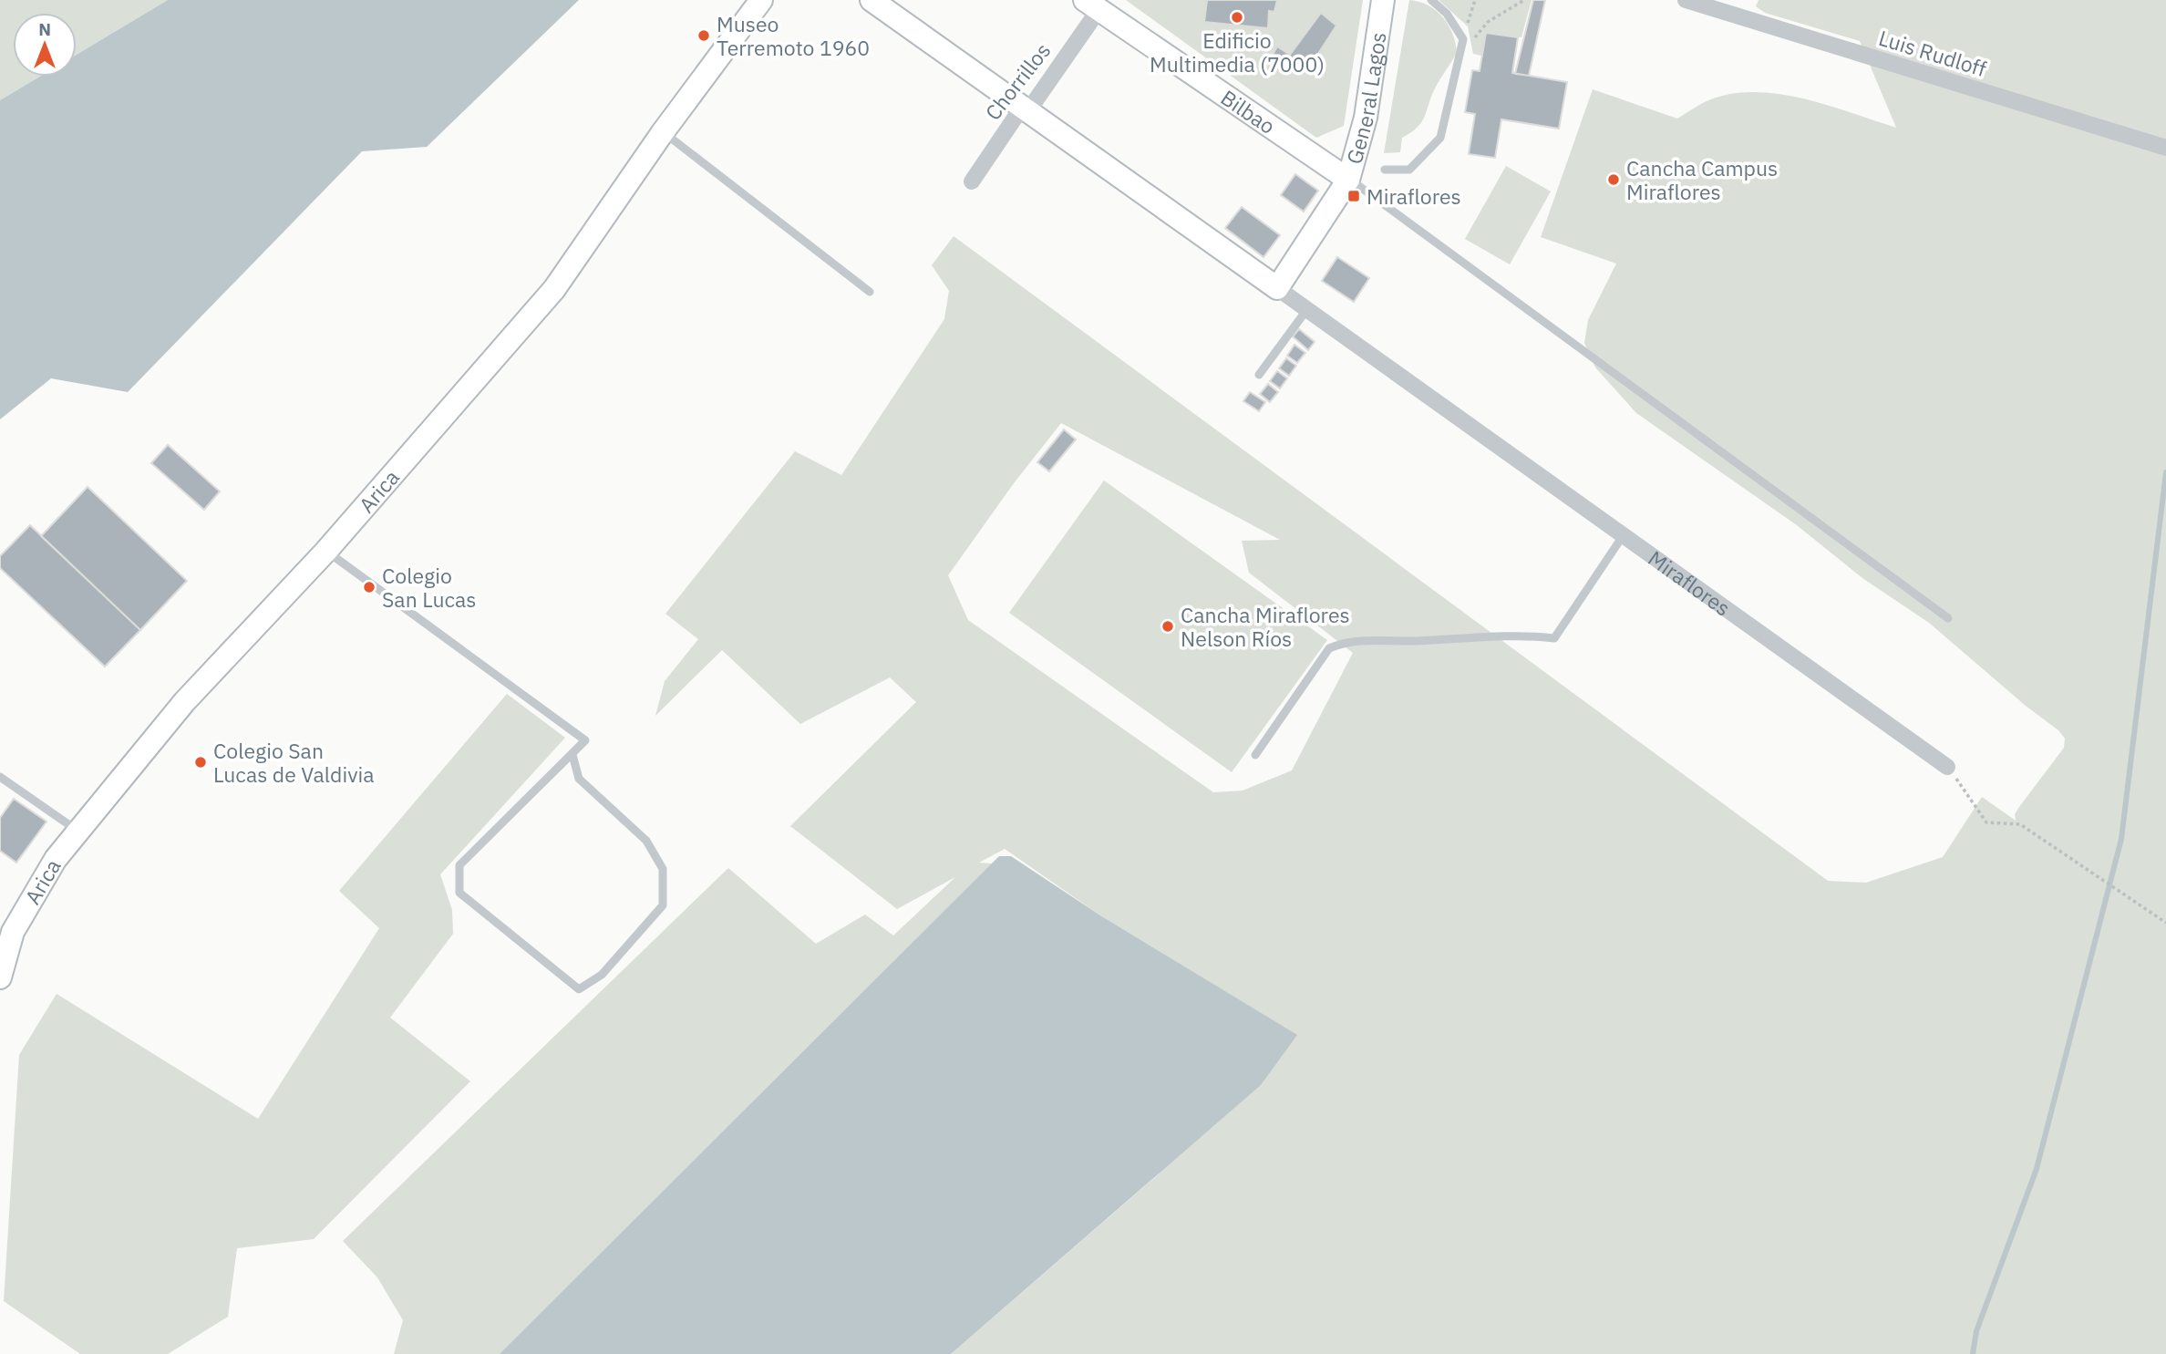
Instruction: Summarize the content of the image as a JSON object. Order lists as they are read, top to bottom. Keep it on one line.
{"streets":{"main road":["General Lagos","Bilbao","Arica","Miraflores"],"street":["Luis Rudloff","Chorrillos"]},"crossings":[["Chorrillos","Bilbao"],["Chorrillos","Miraflores"],["General Lagos","Bilbao"],["General Lagos","Miraflores"]],"places":{"other":["Edificio Multimedia (7000)","Museo Terremoto 1960","Cancha Campus Miraflores","Colegio San Lucas","Cancha Miraflores Nelson Ríos","Colegio San Lucas de Valdivia"],"transit":["Miraflores"]},"north":"top"}
